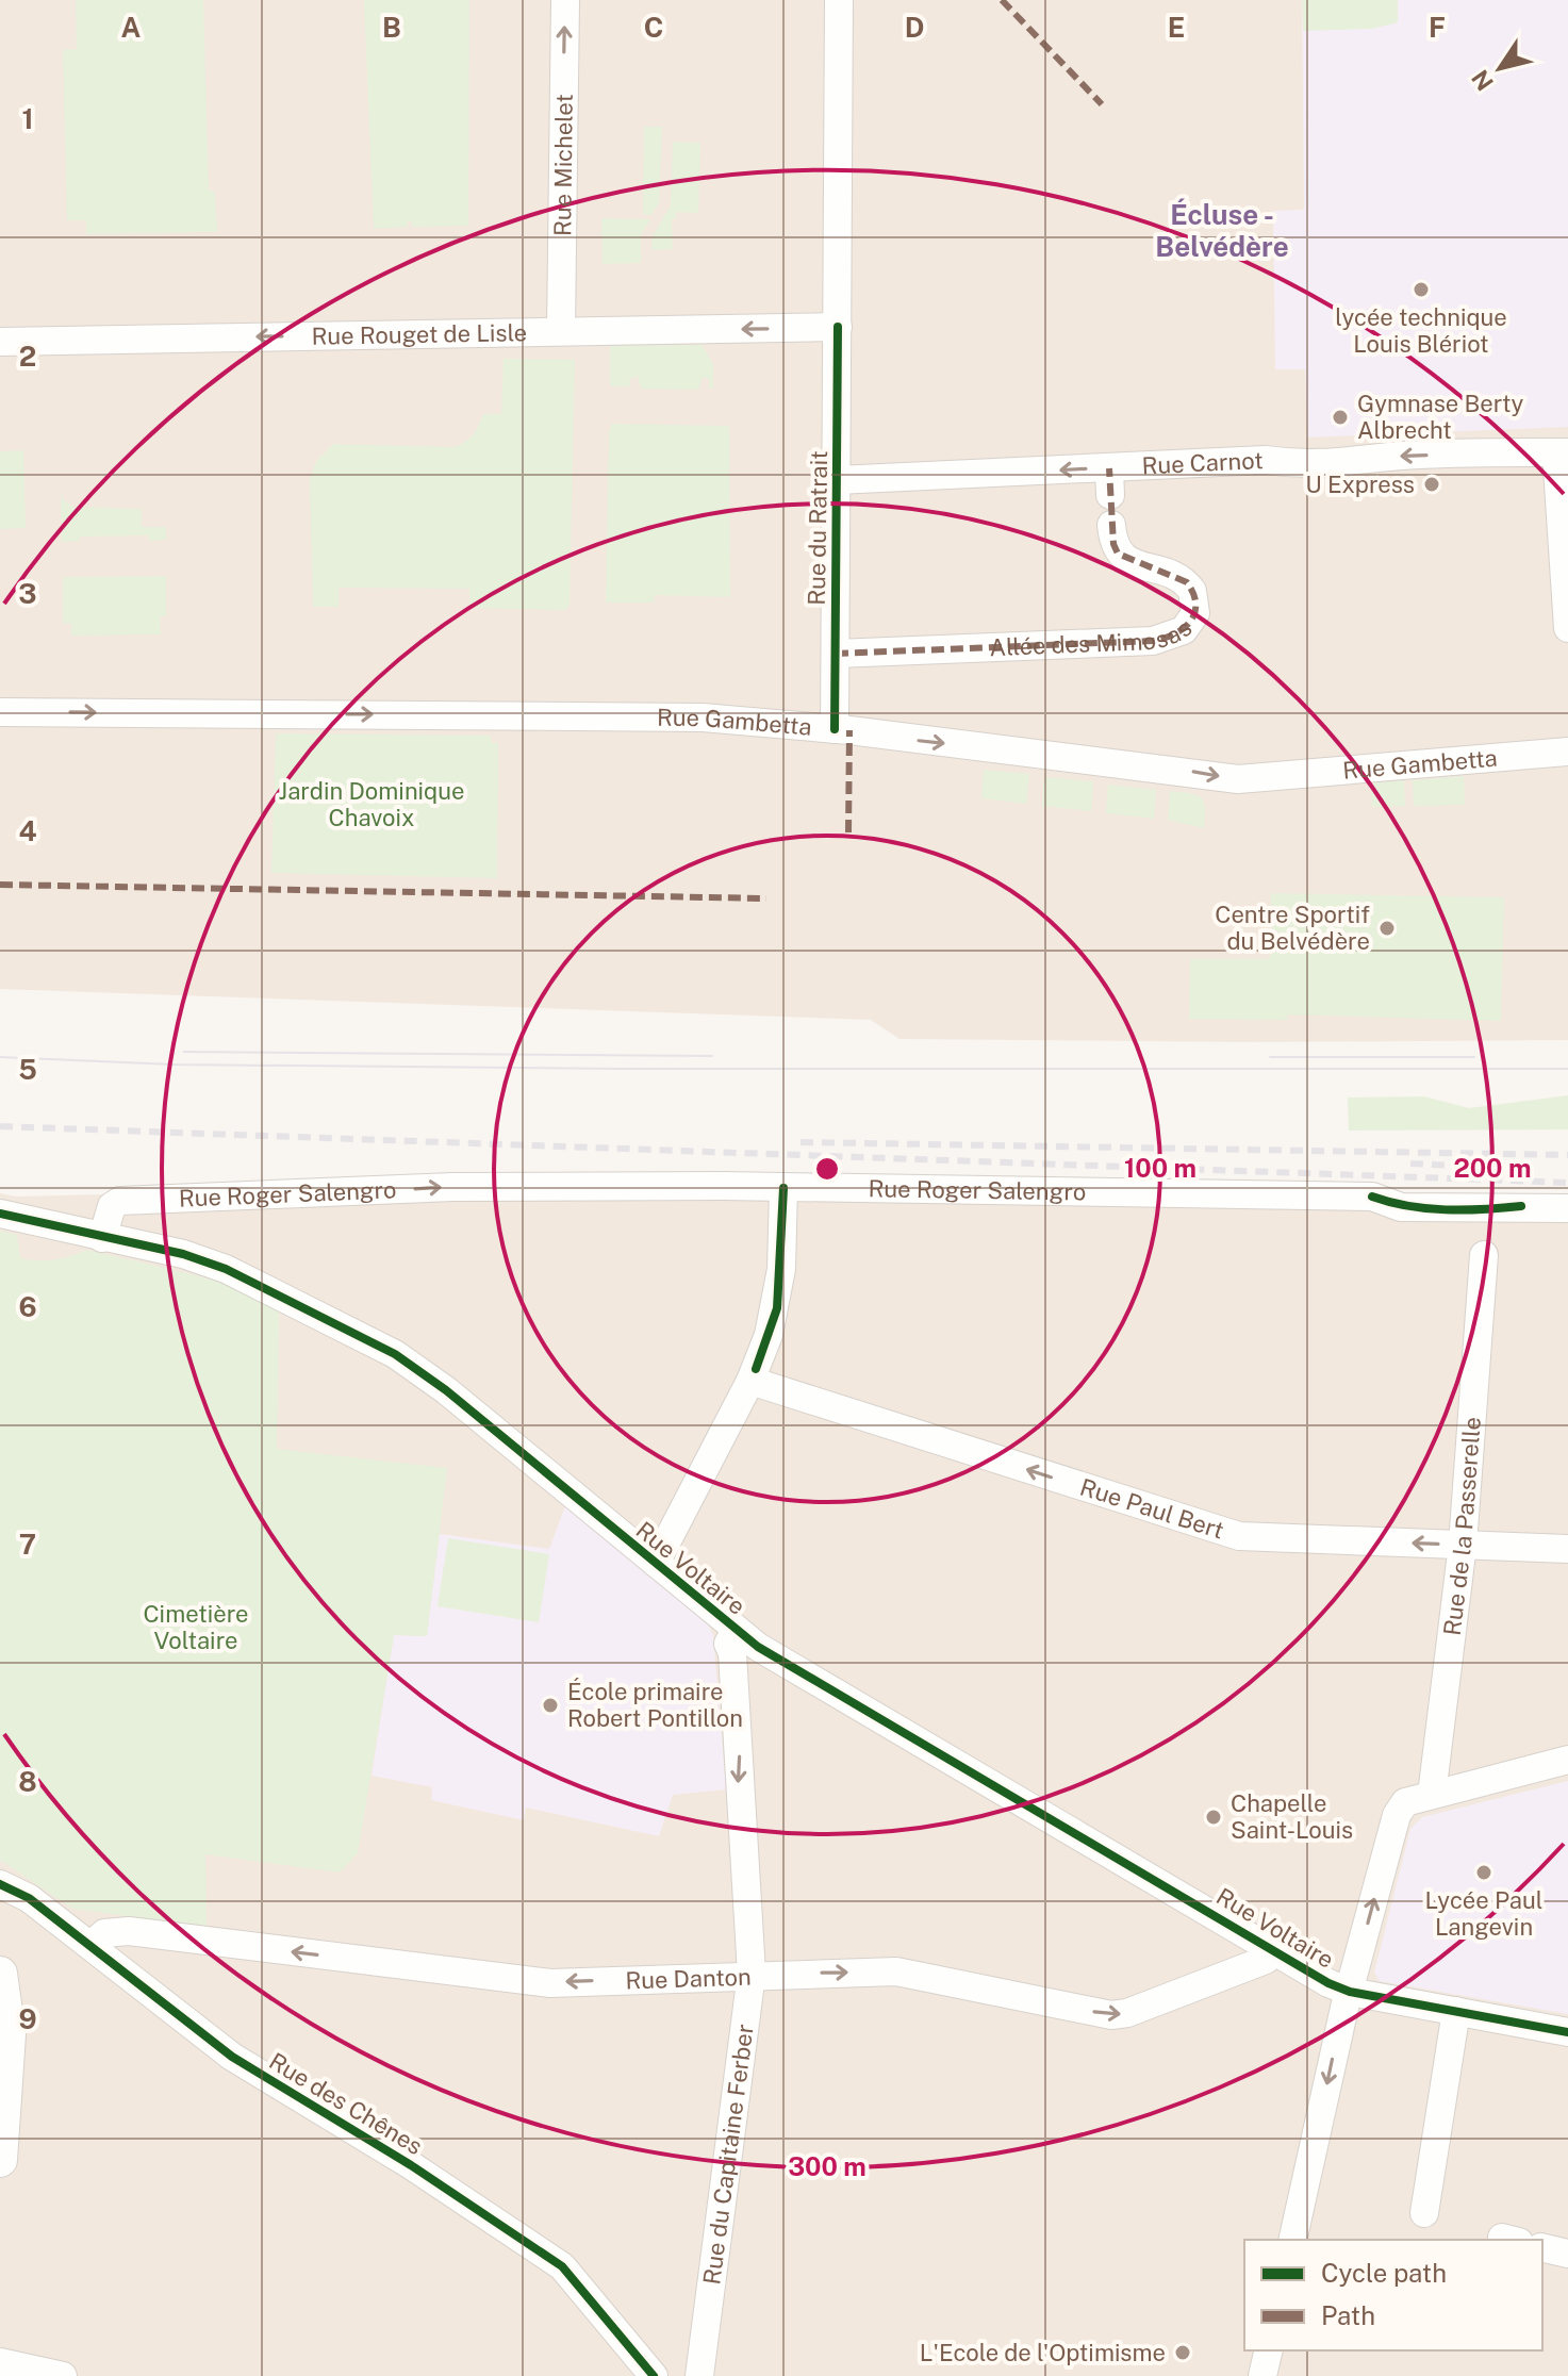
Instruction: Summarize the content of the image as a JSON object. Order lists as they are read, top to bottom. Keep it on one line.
{"streets":{"street":["Rue Michelet","Rue Rouget de Lisle","Rue Carnot","Rue du Ratrait","Allée des Mimosas","Rue Gambetta","Rue Roger Salengro","Rue Paul Bert","Rue de la Passerelle","Rue Voltaire","Rue Danton","Rue des Chênes","Rue du Capitaine Ferber"]},"crossings":[["Rue Michelet","Rue Rouget de Lisle"],["Rue Rouget de Lisle","Rue du Ratrait"],["Rue Carnot","Rue du Ratrait"],["Rue du Ratrait","Allée des Mimosas"],["Rue du Ratrait","Rue Gambetta"],["Rue Roger Salengro","Rue Voltaire"],["Rue Paul Bert","Rue de la Passerelle"],["Rue Voltaire","Rue Danton"],["Rue Voltaire","Rue du Capitaine Ferber"],["Rue Danton","Rue des Chênes"],["Rue Danton","Rue du Capitaine Ferber"]],"one_way":["Rue Michelet","Rue Rouget de Lisle","Rue Carnot","Rue Gambetta","Rue Roger Salengro","Rue Paul Bert","Rue du Capitaine Ferber"],"districts":["Écluse - Belvédère"],"parks":["Jardin Dominique Chavoix","Cimetière Voltaire"],"places":["lycée technique Louis Blériot","Gymnase Berty Albrecht","U Express","Centre Sportif du Belvédère","École primaire Robert Pontillon","Chapelle Saint-Louis","Lycée Paul Langevin","L'Ecole de l'Optimisme"],"legend":["Cycle path","Path"],"north":"bottom left","grid":{"columns":["A","B","C","D","E","F"],"rows":["1","2","3","4","5","6","7","8","9"]},"rings":["100 m","200 m","300 m"]}
